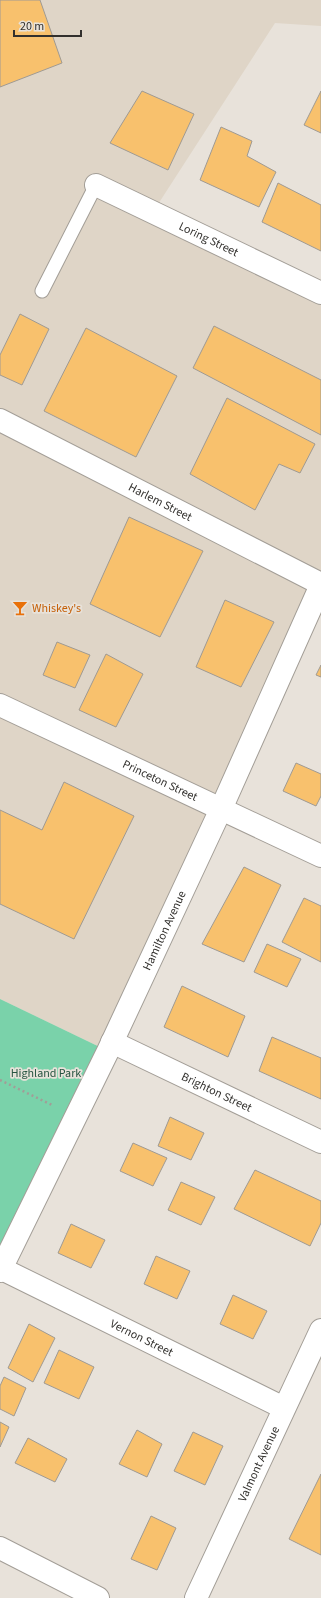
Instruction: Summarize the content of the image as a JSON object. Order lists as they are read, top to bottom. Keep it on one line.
{"streets":{"street":["Loring Street","Harlem Street","Princeton Street","Hamilton Avenue","Brighton Street","Vernon Street","Valmont Avenue"]},"crossings":[["Harlem Street","Hamilton Avenue"],["Princeton Street","Hamilton Avenue"],["Hamilton Avenue","Brighton Street"],["Hamilton Avenue","Vernon Street"],["Vernon Street","Valmont Avenue"]],"parks":["Highland Park"],"places":{"bar":["Whiskey's"]},"scale_bar":"20 m"}
